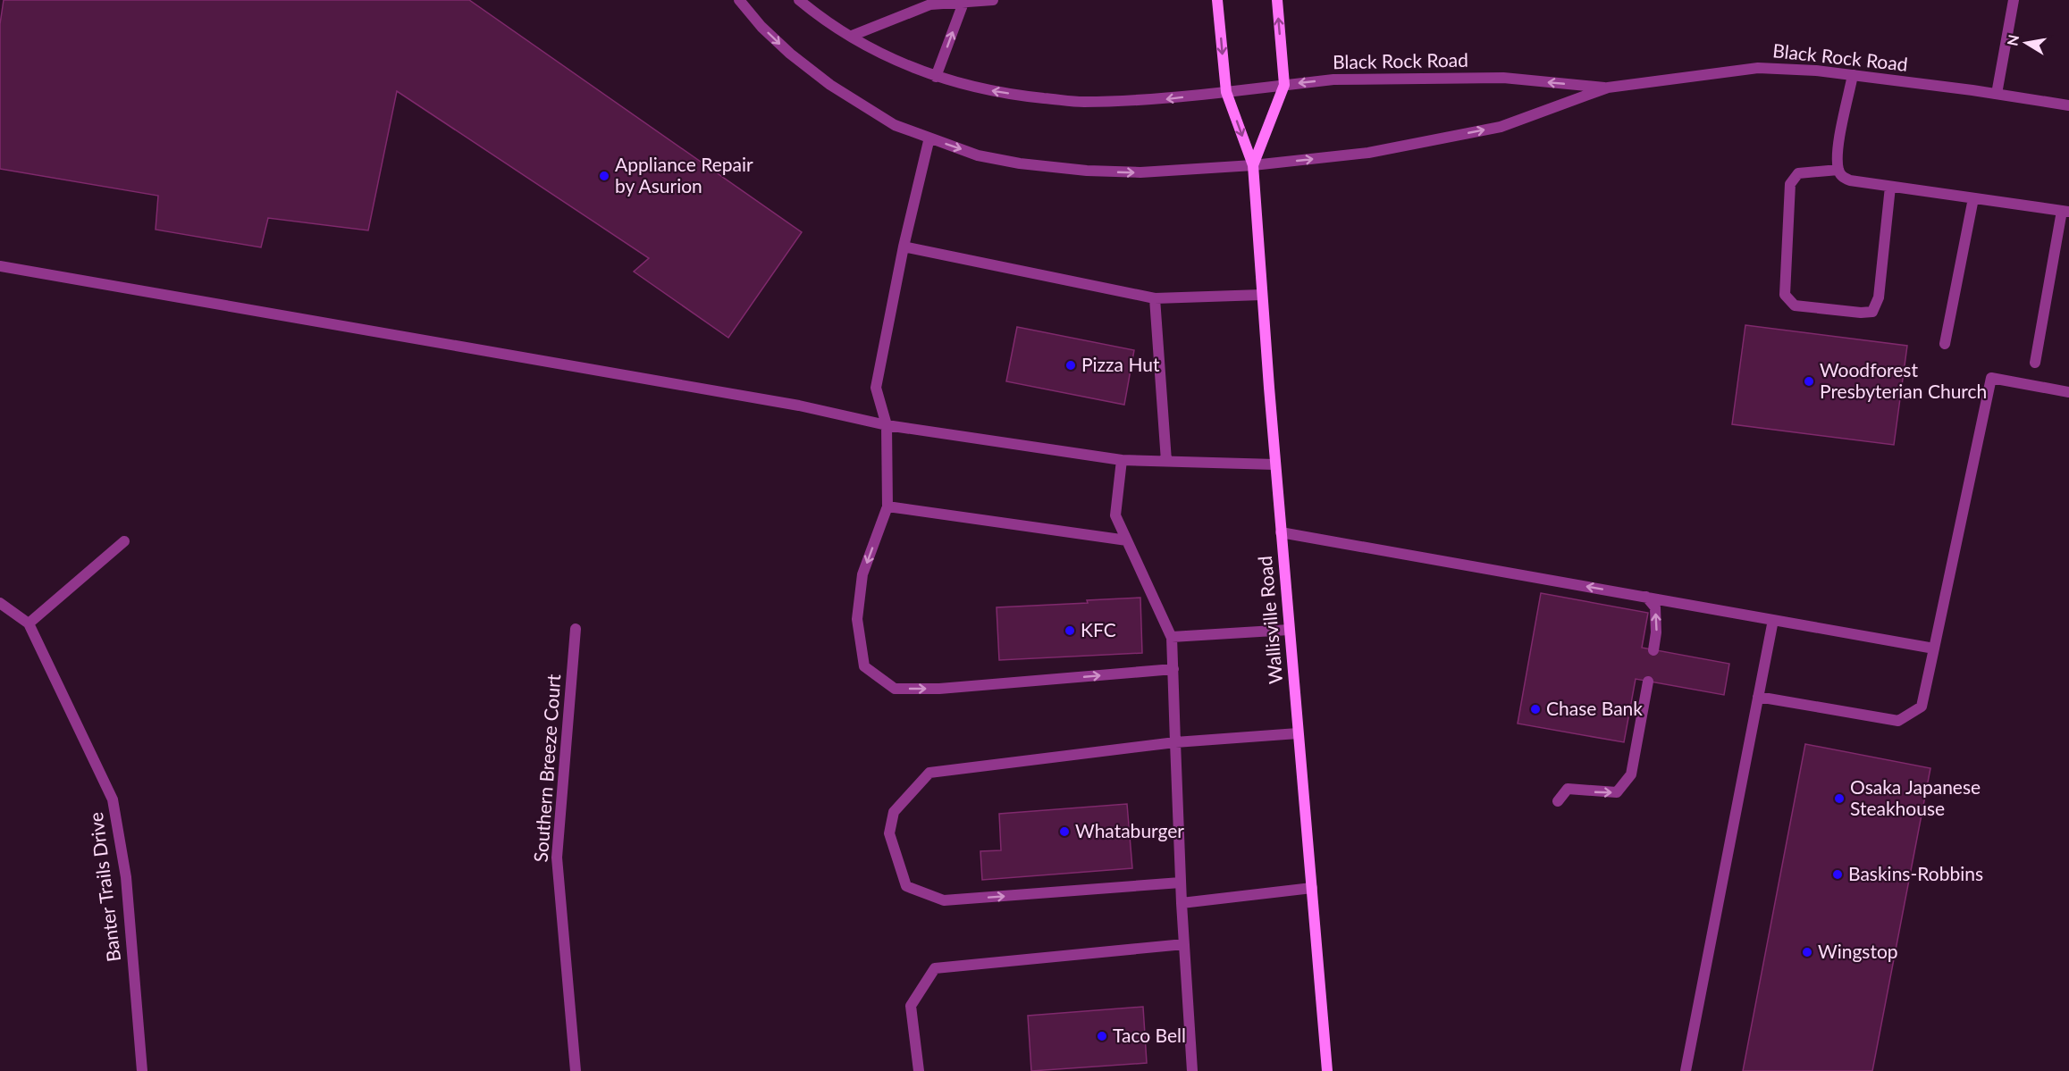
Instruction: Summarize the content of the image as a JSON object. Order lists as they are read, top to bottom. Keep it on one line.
{"streets":{"main road":["Wallisville Road"],"street":["Black Rock Road","Southern Breeze Court","Banter Trails Drive"]},"crossings":[["Black Rock Road","Wallisville Road"]],"places":["Appliance Repair by Asurion","Pizza Hut","Woodforest Presbyterian Church","KFC","Chase Bank","Osaka Japanese Steakhouse","Whataburger","Baskins-Robbins","Wingstop","Taco Bell"],"north":"left"}
